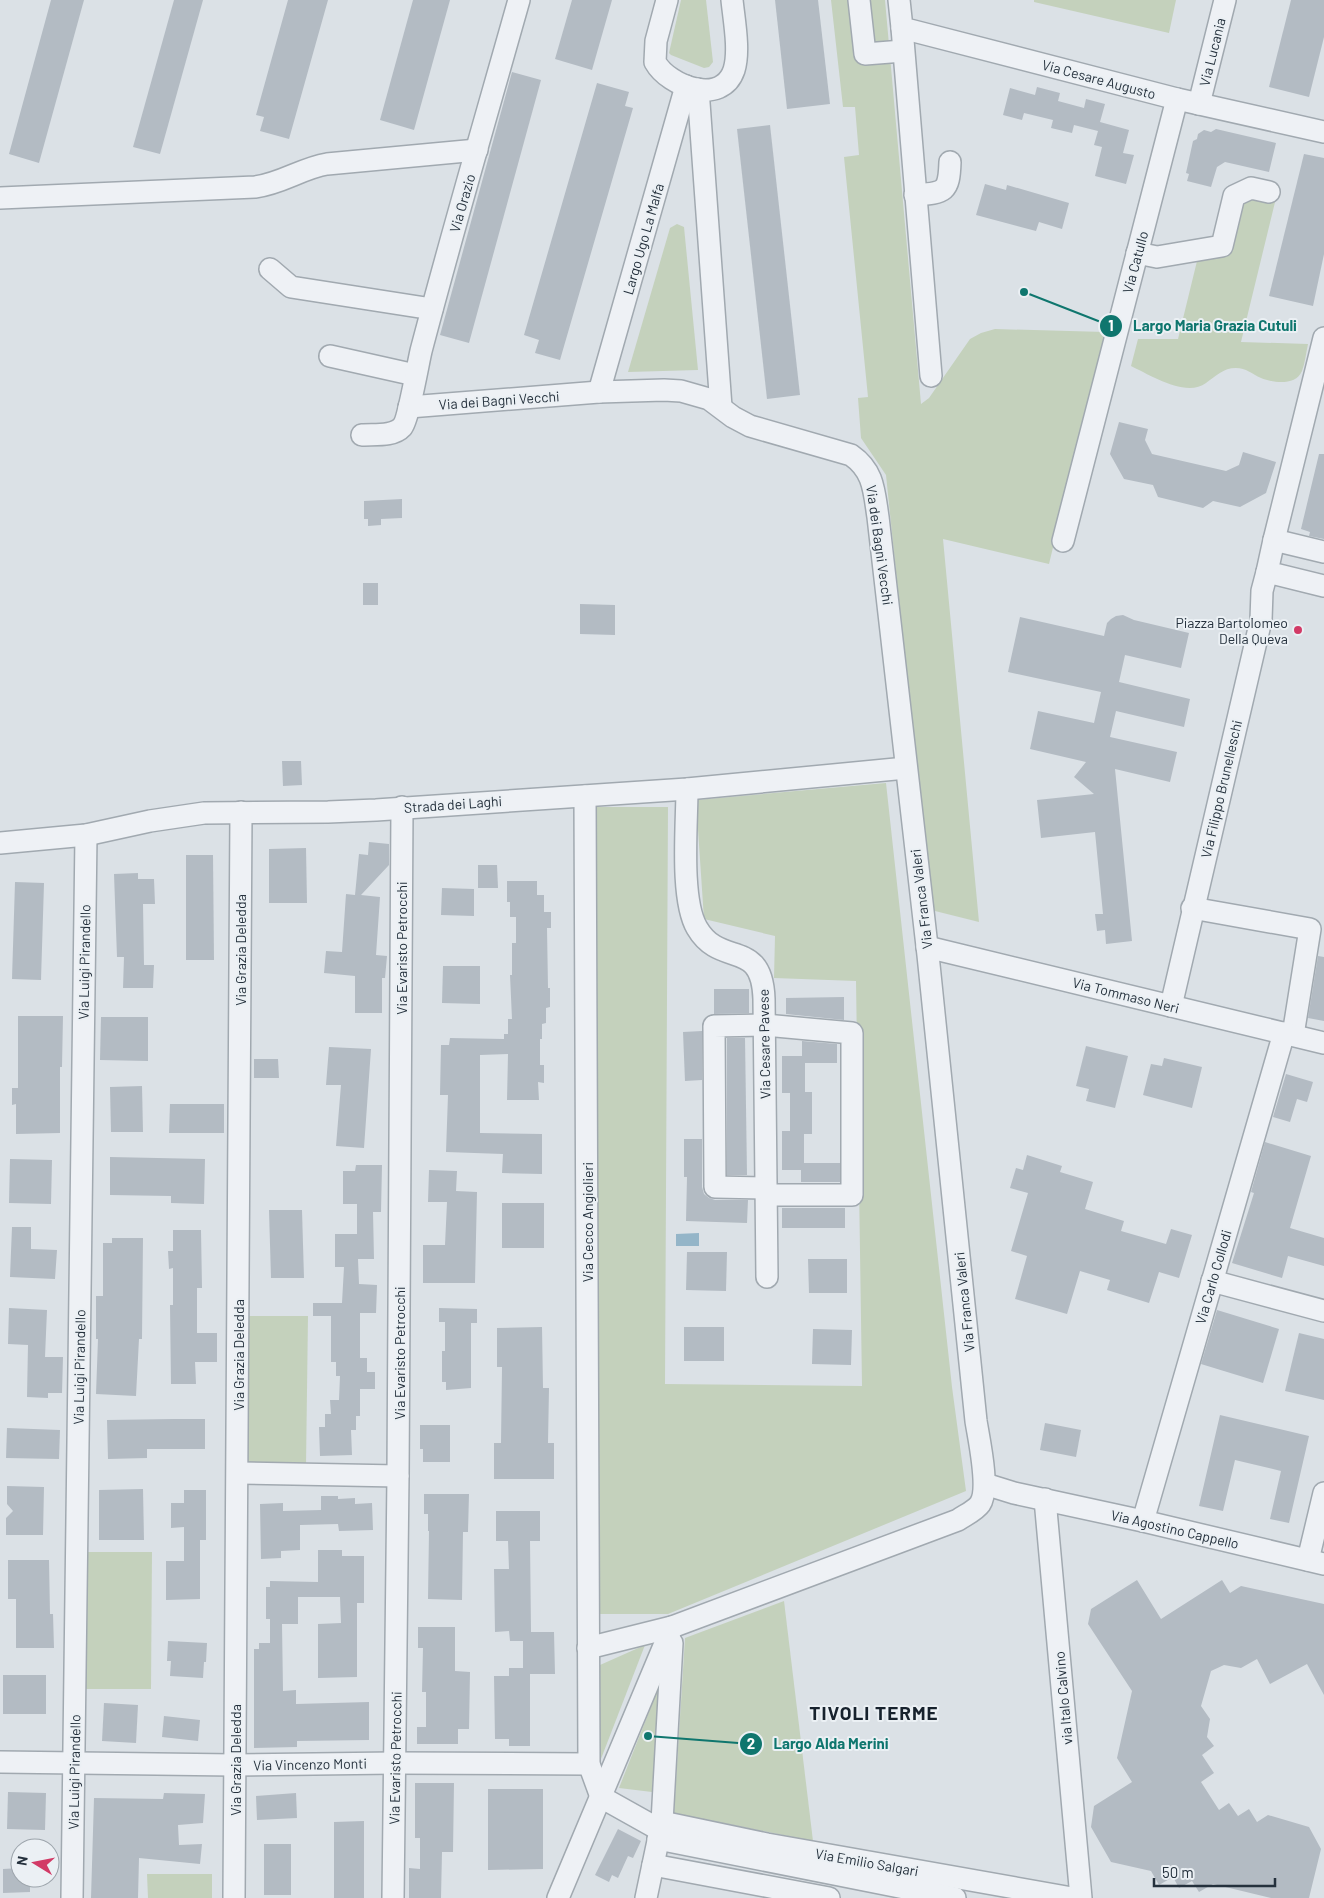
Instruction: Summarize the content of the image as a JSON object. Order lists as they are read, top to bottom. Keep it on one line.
{"streets":{"street":["Via Lucania","Via Cesare Augusto","Via Orazio","Largo Ugo La Malfa","Via Catullo","Via dei Bagni Vecchi","Via Filippo Brunelleschi","Strada dei Laghi","Via Franca Valeri","Via Evaristo Petrocchi","Via Grazia Deledda","Via Luigi Pirandello","Via Tommaso Neri","Via Cesare Pavese","Via Cecco Angiolieri","Via Carlo Collodi","Via Agostino Cappello","via Italo Calvino","Via Vincenzo Monti","Via Emilio Salgari"]},"crossings":[["Via Lucania","Via Cesare Augusto"],["Via Cesare Augusto","Via Catullo"],["Via Orazio","Via dei Bagni Vecchi"],["Largo Ugo La Malfa","Via dei Bagni Vecchi"],["Via dei Bagni Vecchi","Strada dei Laghi"],["Via dei Bagni Vecchi","Via Franca Valeri"],["Via Filippo Brunelleschi","Via Tommaso Neri"],["Via Filippo Brunelleschi","Via Carlo Collodi"],["Strada dei Laghi","Via Franca Valeri"],["Strada dei Laghi","Via Evaristo Petrocchi"],["Strada dei Laghi","Via Grazia Deledda"],["Strada dei Laghi","Via Luigi Pirandello"],["Strada dei Laghi","Via Cesare Pavese"],["Strada dei Laghi","Via Cecco Angiolieri"],["Via Franca Valeri","Via Tommaso Neri"],["Via Franca Valeri","Via Cecco Angiolieri"],["Via Franca Valeri","Via Agostino Cappello"],["Via Evaristo Petrocchi","Via Vincenzo Monti"],["Via Grazia Deledda","Via Vincenzo Monti"],["Via Luigi Pirandello","Via Vincenzo Monti"],["Via Tommaso Neri","Via Carlo Collodi"],["Via Cecco Angiolieri","Via Vincenzo Monti"],["Via Carlo Collodi","Via Agostino Cappello"],["Via Agostino Cappello","via Italo Calvino"]],"districts":["TIVOLI TERME"],"places":["Largo Maria Grazia Cutuli","Piazza Bartolomeo Della Queva","Largo Alda Merini"],"scale_bar":"50 m","north":"left"}
